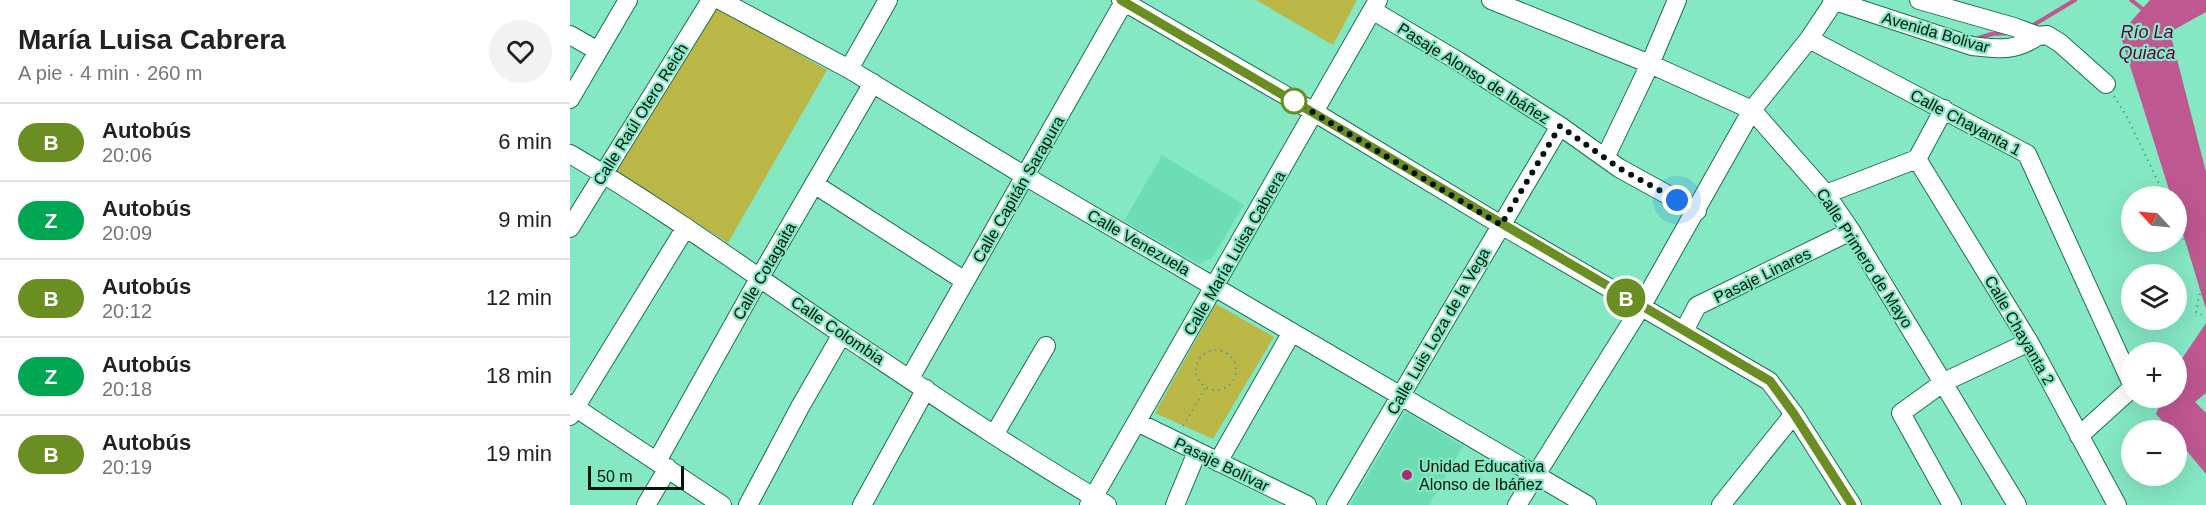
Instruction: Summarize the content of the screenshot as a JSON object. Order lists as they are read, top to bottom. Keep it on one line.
{"streets":{"street":["Avenida Bolivar","Pasaje Alonso de Ibáñez","Calle Raúl Otero Reich","Calle Chayanta 1","Calle Capitán Sarapura","Calle Venezuela","Calle María Luisa Cabrera","Calle Primero de Mayo","Calle Cotagaita","Pasaje Linares","Calle Colombia","Calle Chayanta 2","Calle Luis Loza de la Vega","Pasaje Bolívar"]},"crossings":[["Pasaje Alonso de Ibáñez","Calle María Luisa Cabrera"],["Pasaje Alonso de Ibáñez","Calle Luis Loza de la Vega"],["Calle Raúl Otero Reich","Calle Colombia"],["Calle Chayanta 1","Calle Chayanta 2"],["Calle Capitán Sarapura","Calle Venezuela"],["Calle Capitán Sarapura","Calle Colombia"],["Calle Venezuela","Calle María Luisa Cabrera"],["Calle Venezuela","Calle Cotagaita"],["Calle Venezuela","Calle Luis Loza de la Vega"],["Calle María Luisa Cabrera","Calle Colombia"],["Calle María Luisa Cabrera","Pasaje Bolívar"],["Calle Primero de Mayo","Pasaje Linares"],["Calle Cotagaita","Calle Colombia"]],"water":["Río La Quiaca"],"places":["Unidad Educativa Alonso de Ibáñez"],"lines":["bus line B"],"scale_bar":"50 m","north":"top left","page":{"heading":["María Luisa Cabrera","A pie · 4 min · 260 m"],"on_map":"B","list":[{"mark":"B","name":"Autobús","note":"20:06","value":"6 min"},{"mark":"Z","name":"Autobús","note":"20:09","value":"9 min"},{"mark":"B","name":"Autobús","note":"20:12","value":"12 min"},{"mark":"Z","name":"Autobús","note":"20:18","value":"18 min"},{"mark":"B","name":"Autobús","note":"20:19","value":"19 min"}],"map_buttons":["+","−"],"scale":"50 m"}}
